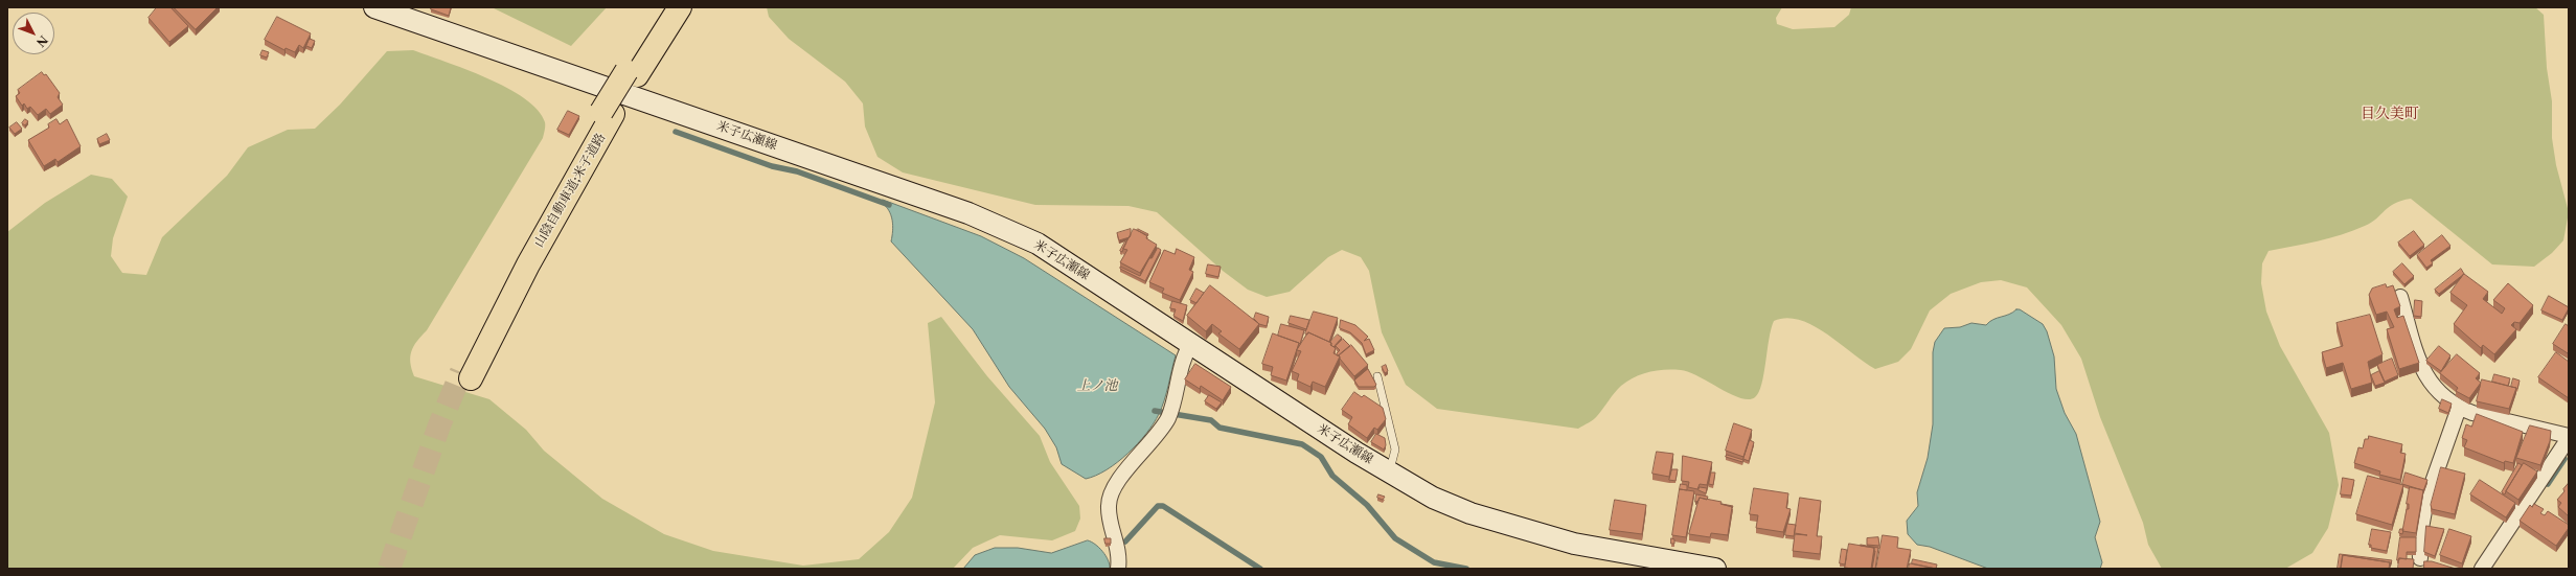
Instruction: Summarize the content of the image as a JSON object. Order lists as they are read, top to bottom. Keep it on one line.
{"streets":{"highway":["山陰自動車道;米子道路"],"main road":["米子広瀬線"]},"districts":["目久美町"],"water":["上ノ池"],"north":"bottom right"}
